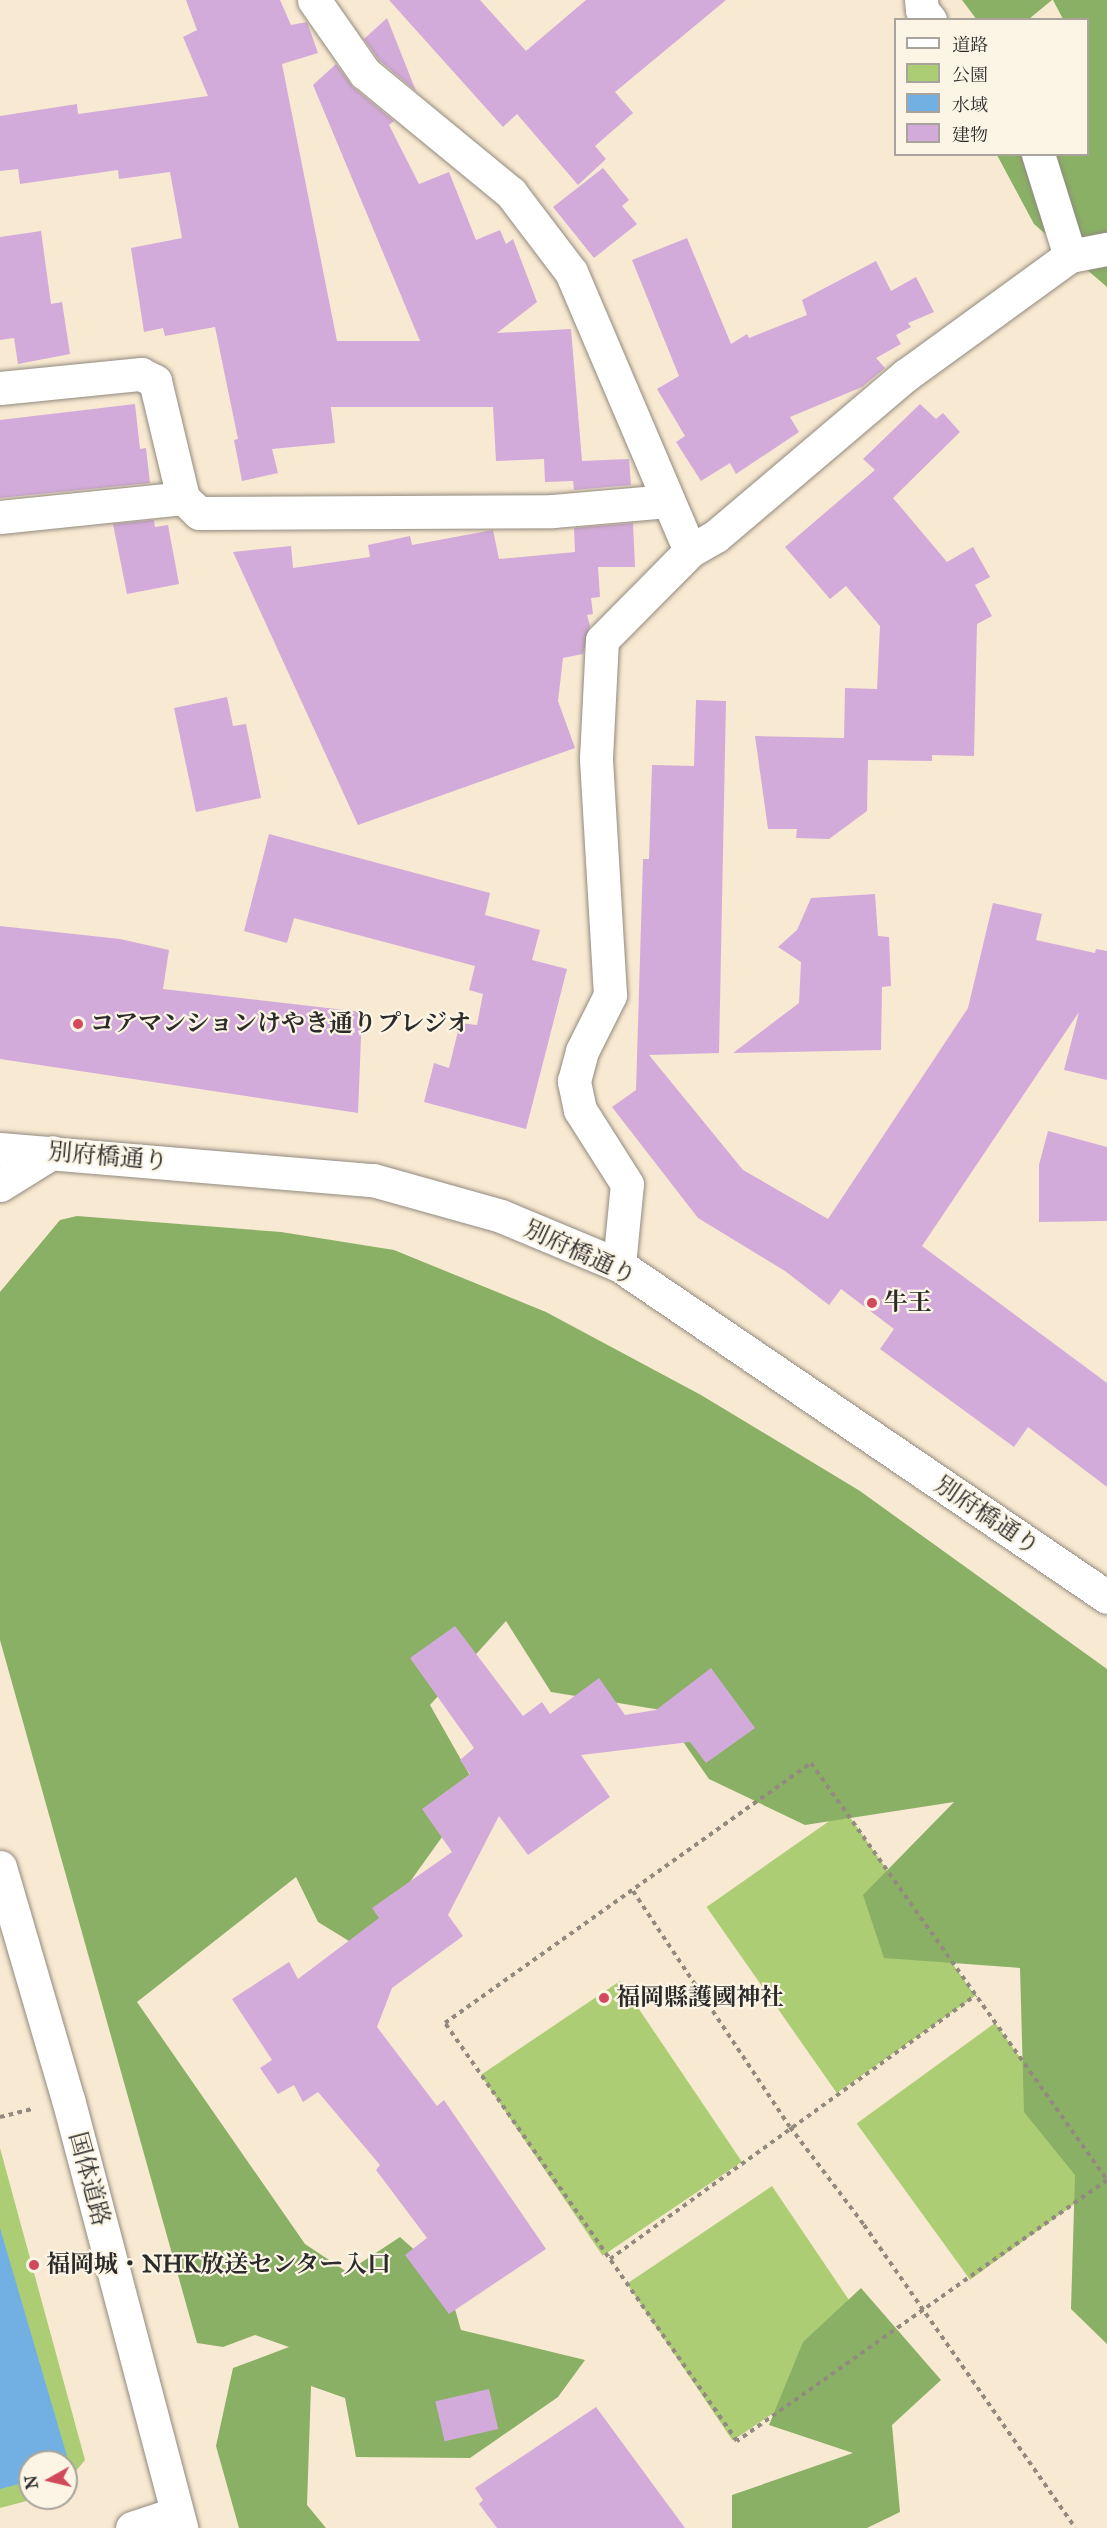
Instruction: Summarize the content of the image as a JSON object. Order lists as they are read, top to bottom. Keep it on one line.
{"streets":{"main road":["別府橋通り","国体道路"]},"places":["コアマンションけやき通りプレジオ","牛王","福岡縣護國神社","福岡城・NHK放送センター入口"],"legend":["道路","公園","水域","建物"],"north":"left"}
